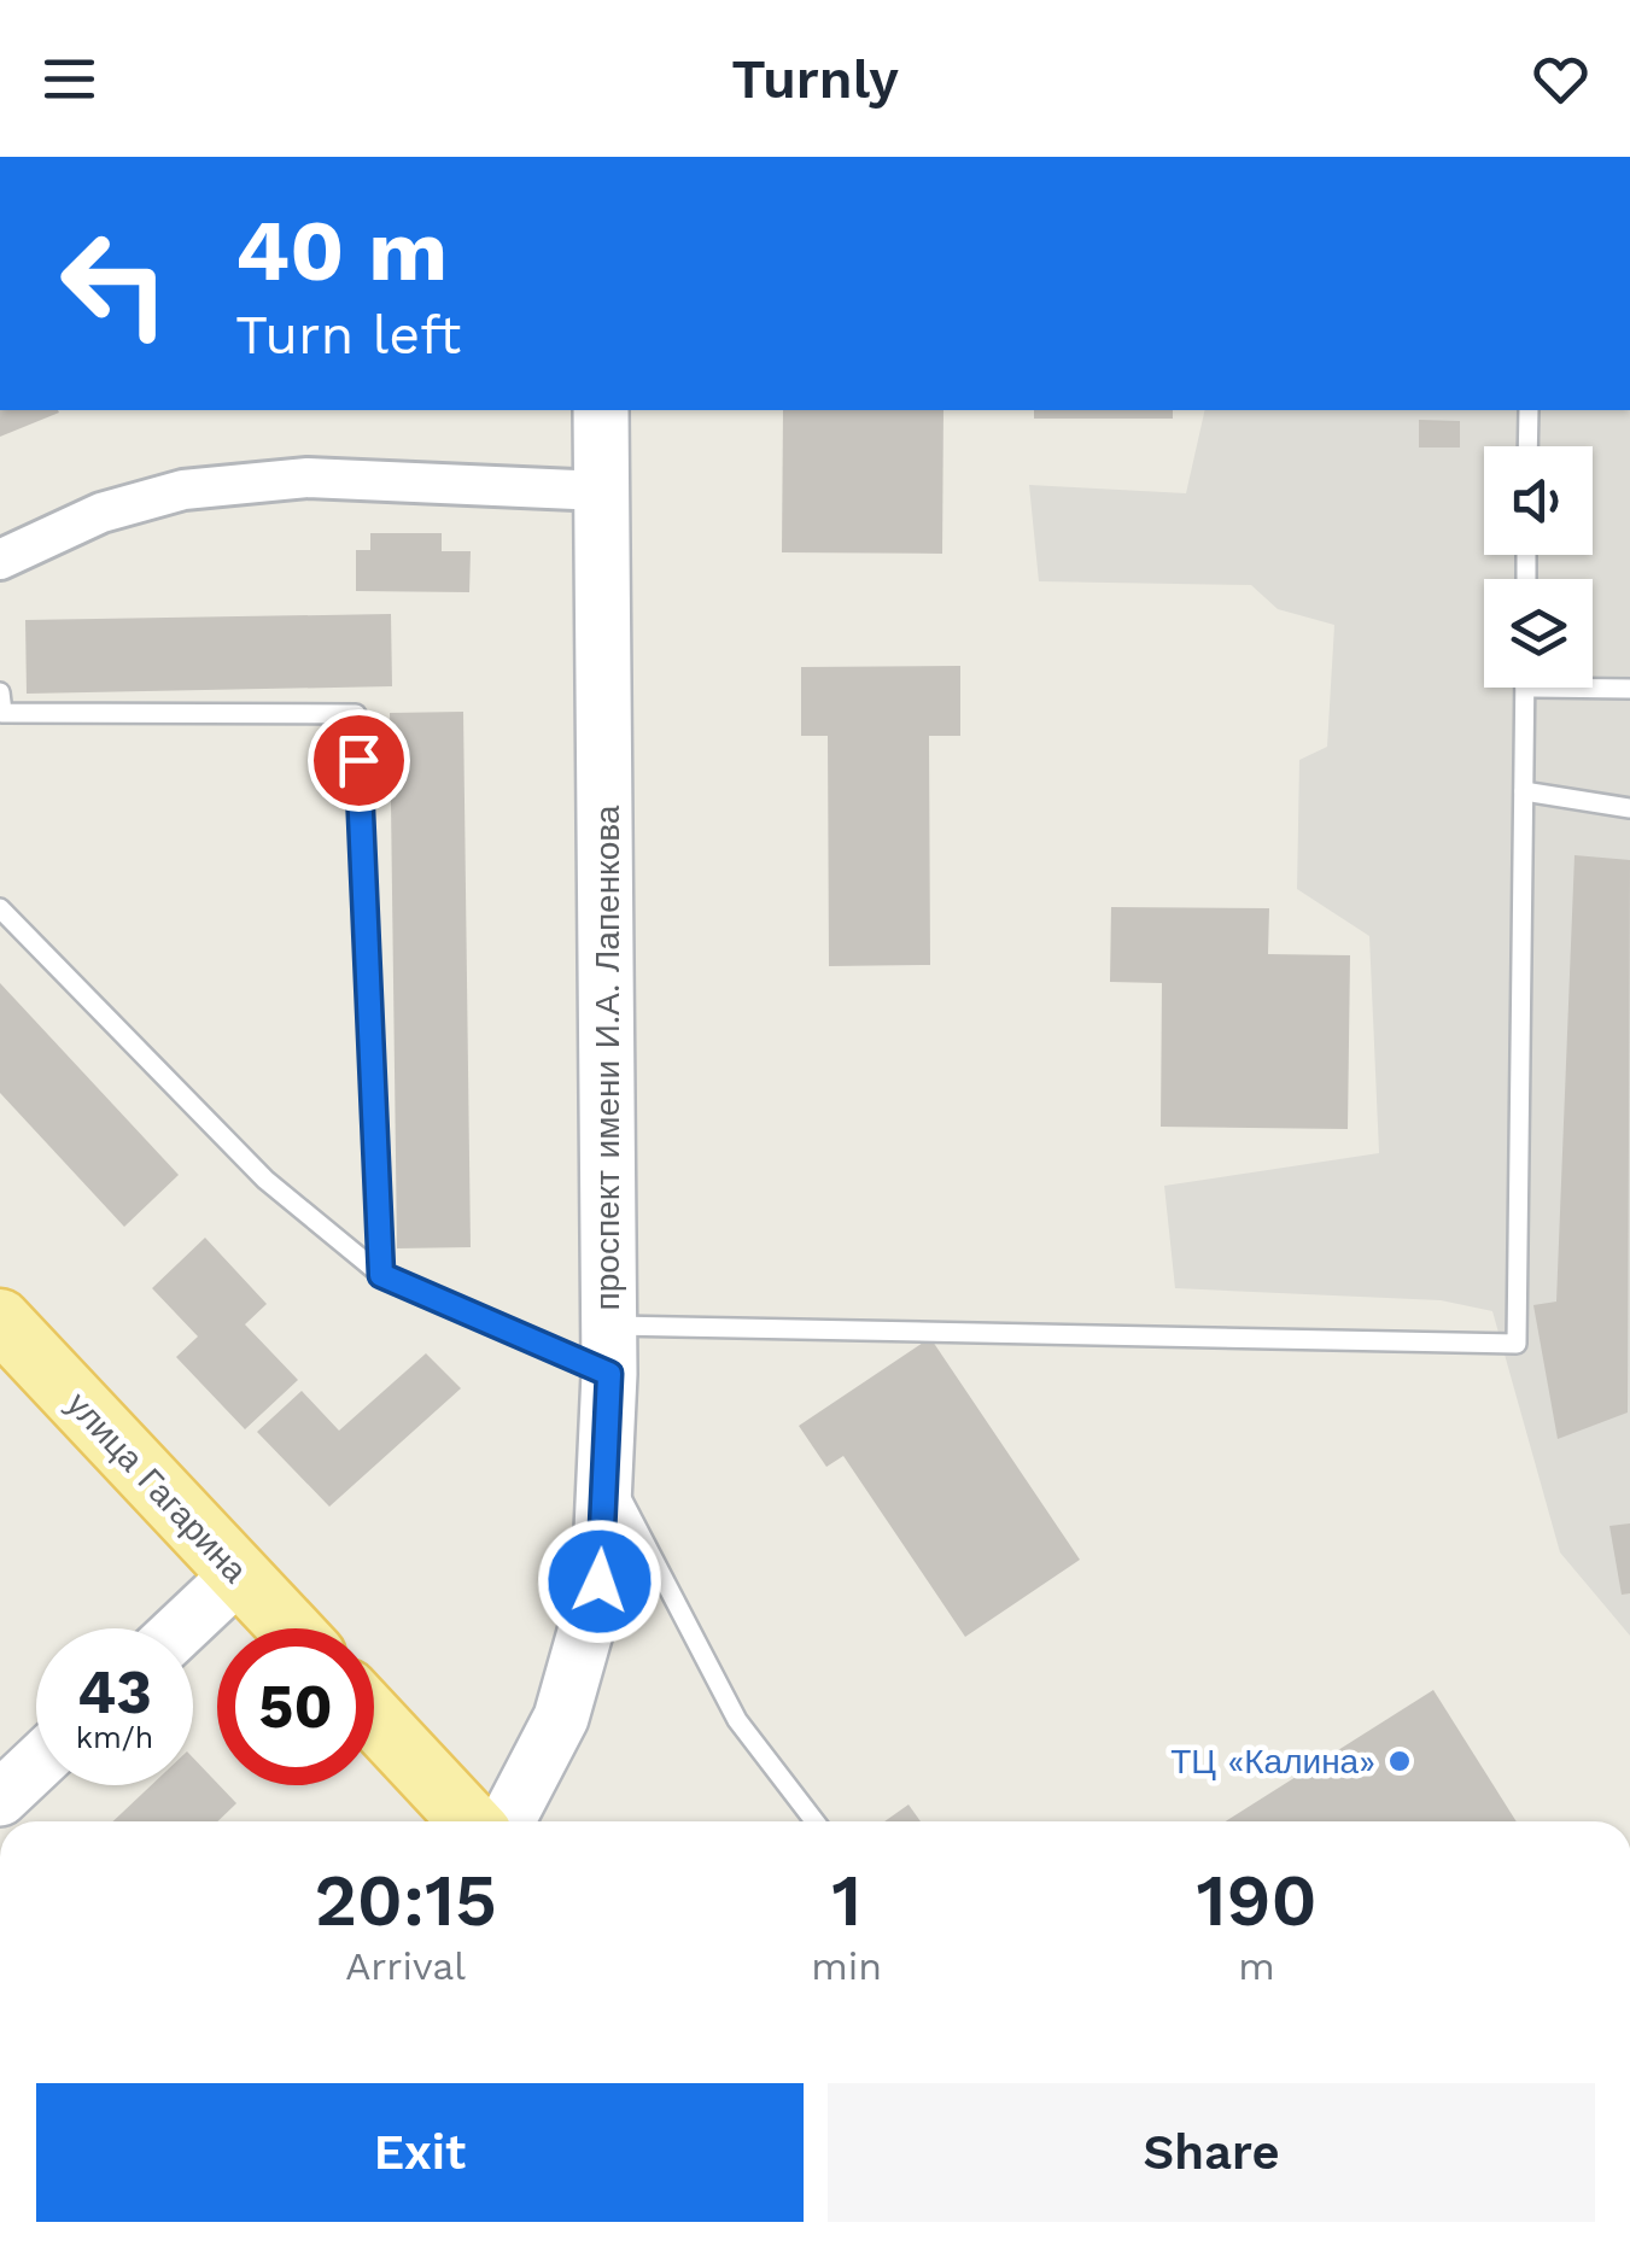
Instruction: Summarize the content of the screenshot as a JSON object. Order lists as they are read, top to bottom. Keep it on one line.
{"streets":{"main road":["проспект имени И.А. Лапенкова","улица Гагарина"]},"places":["ТЦ «Калина»"],"page":{"header":"Turnly","turn":["40 m","Turn left"],"speed":"43 km/h","limit":"50","eta":["20:15","Arrival","1","min","190","m"],"buttons":["Exit","Share"]}}
